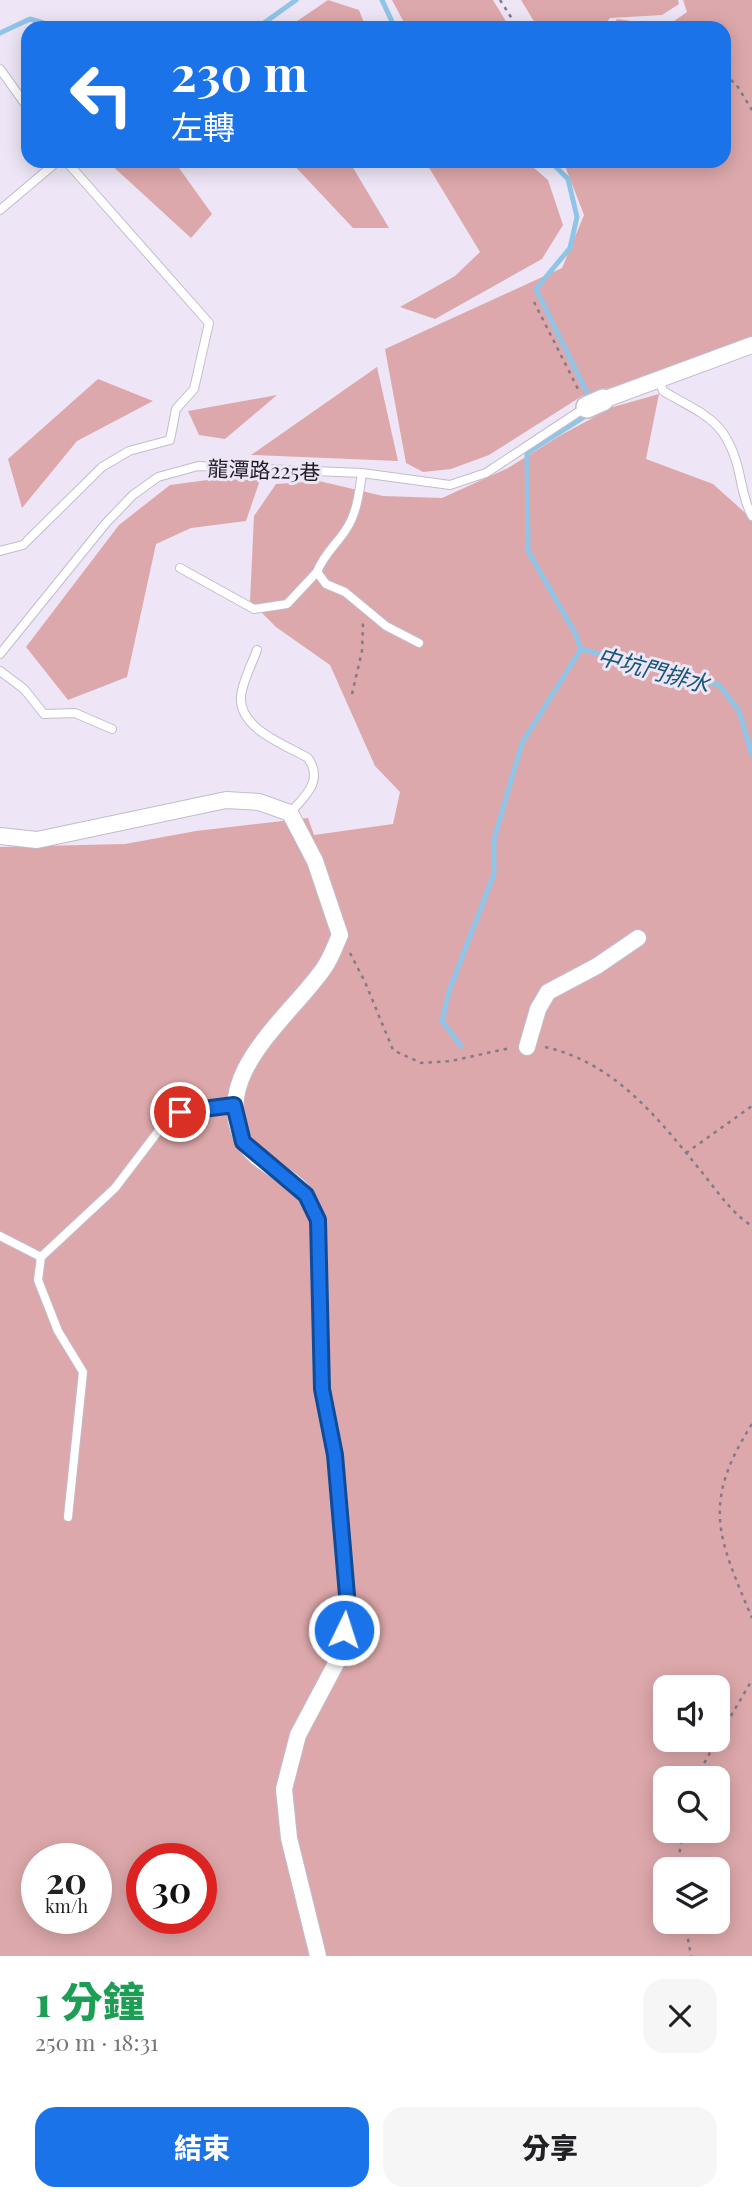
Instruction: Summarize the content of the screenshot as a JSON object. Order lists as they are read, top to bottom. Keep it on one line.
{"streets":{"lane":["龍潭路225巷"]},"water":["中坑門排水"],"page":{"turn":["230 m","左轉"],"speed":"20 km/h","limit":"30","heading":["1 分鐘","250 m · 18:31"],"buttons":["結束","分享"]}}
